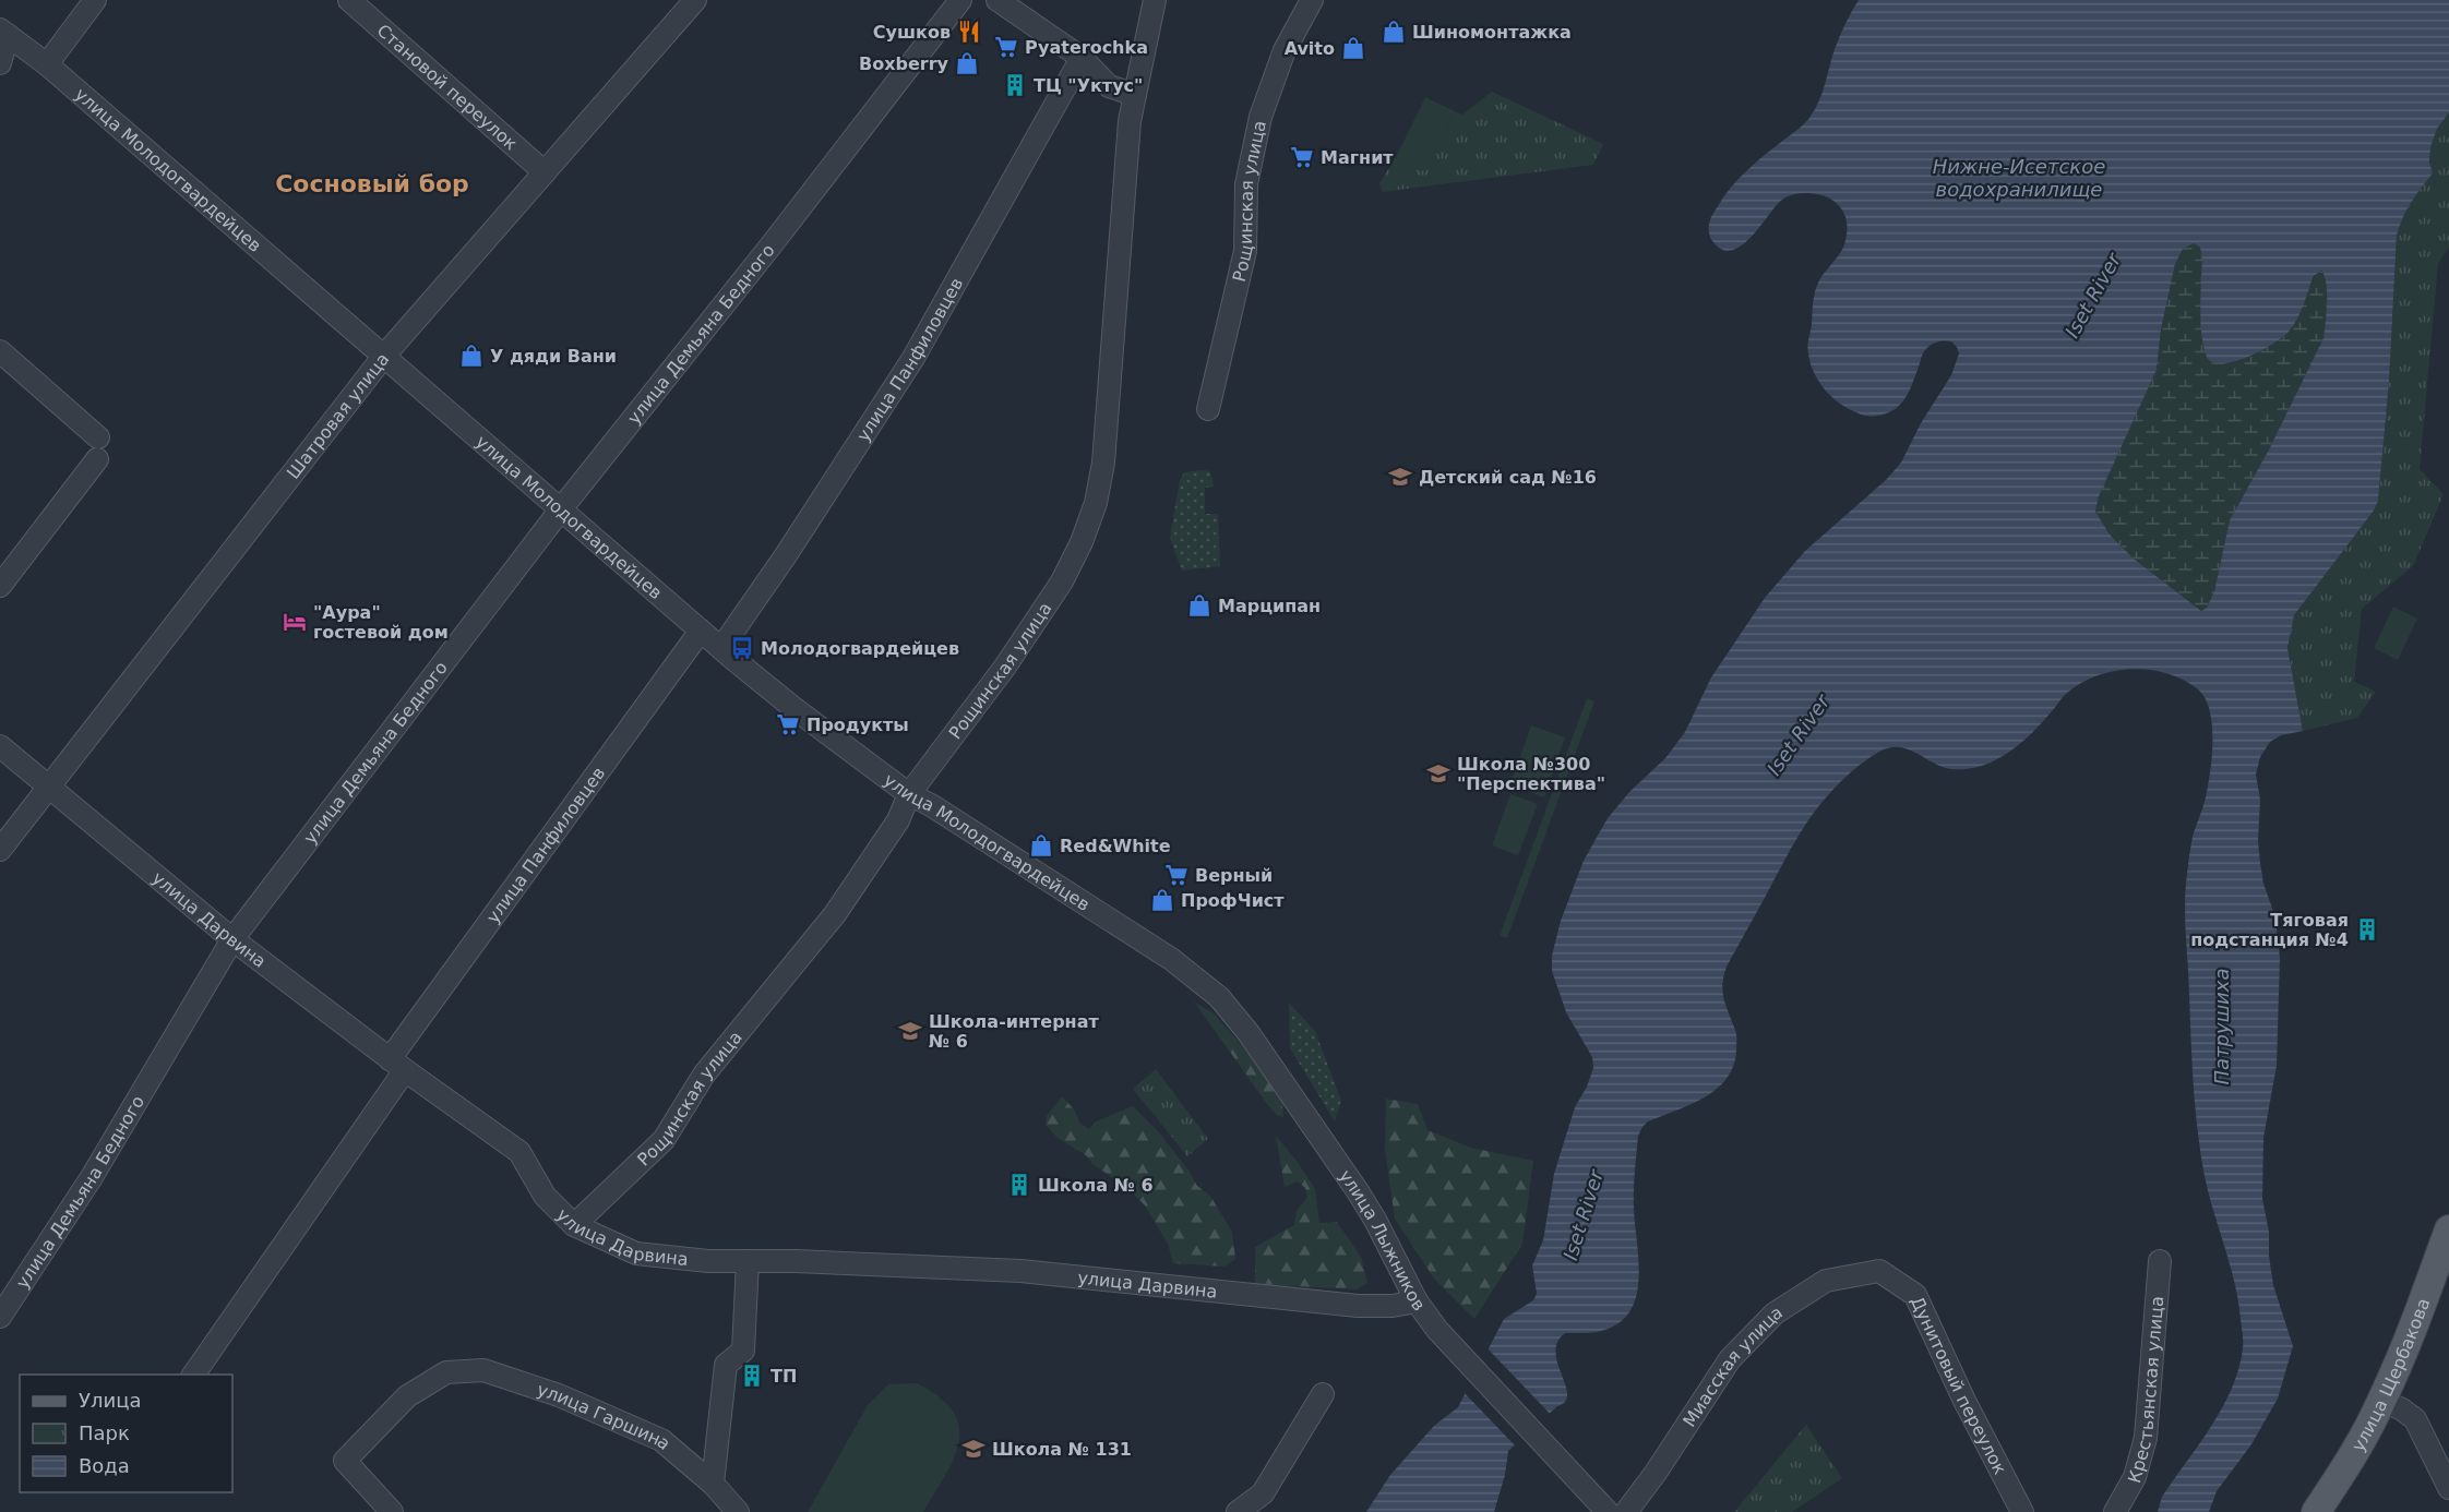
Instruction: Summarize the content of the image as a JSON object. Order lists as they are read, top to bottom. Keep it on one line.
{"streets":{"main road":["улица Щербакова"],"street":["Становой переулок","улица Молодогвардейцев","Рощинская улица","улица Демьяна Бедного","улица Панфиловцев","Шатровая улица","улица Дарвина","улица Лыжников","Миасская улица","Дунитовый переулок","Крестьянская улица","улица Гаршина"]},"crossings":[["Становой переулок","Шатровая улица"],["улица Молодогвардейцев","Рощинская улица"],["улица Молодогвардейцев","улица Демьяна Бедного"],["улица Молодогвардейцев","улица Панфиловцев"],["улица Молодогвардейцев","Шатровая улица"],["улица Молодогвардейцев","улица Лыжников"],["Рощинская улица","улица Дарвина"],["улица Демьяна Бедного","улица Дарвина"],["улица Панфиловцев","улица Дарвина"],["Шатровая улица","улица Дарвина"],["улица Дарвина","улица Лыжников"],["Миасская улица","Дунитовый переулок"]],"districts":["Сосновый бор"],"water":["Нижне-Исетское водохранилище","Iset River","Патрушиха"],"places":{"restaurant":["Сушков"],"shop":["Шиномонтажка","Avito","Boxberry","У дяди Вани","Марципан","Red&White","ПрофЧист"],"supermarket":["Pyaterochka","Магнит","Продукты","Верный"],"building":["ТЦ \"Уктус\"","Тяговая подстанция №4","Школа № 6","ТП"],"school or university":["Детский сад №16","Школа №300 \"Перспектива\"","Школа-интернат № 6","Школа № 131"],"hotel":["\"Аура\" гостевой дом"],"bus stop":["Молодогвардейцев"]},"legend":["Улица","Парк","Вода"]}
